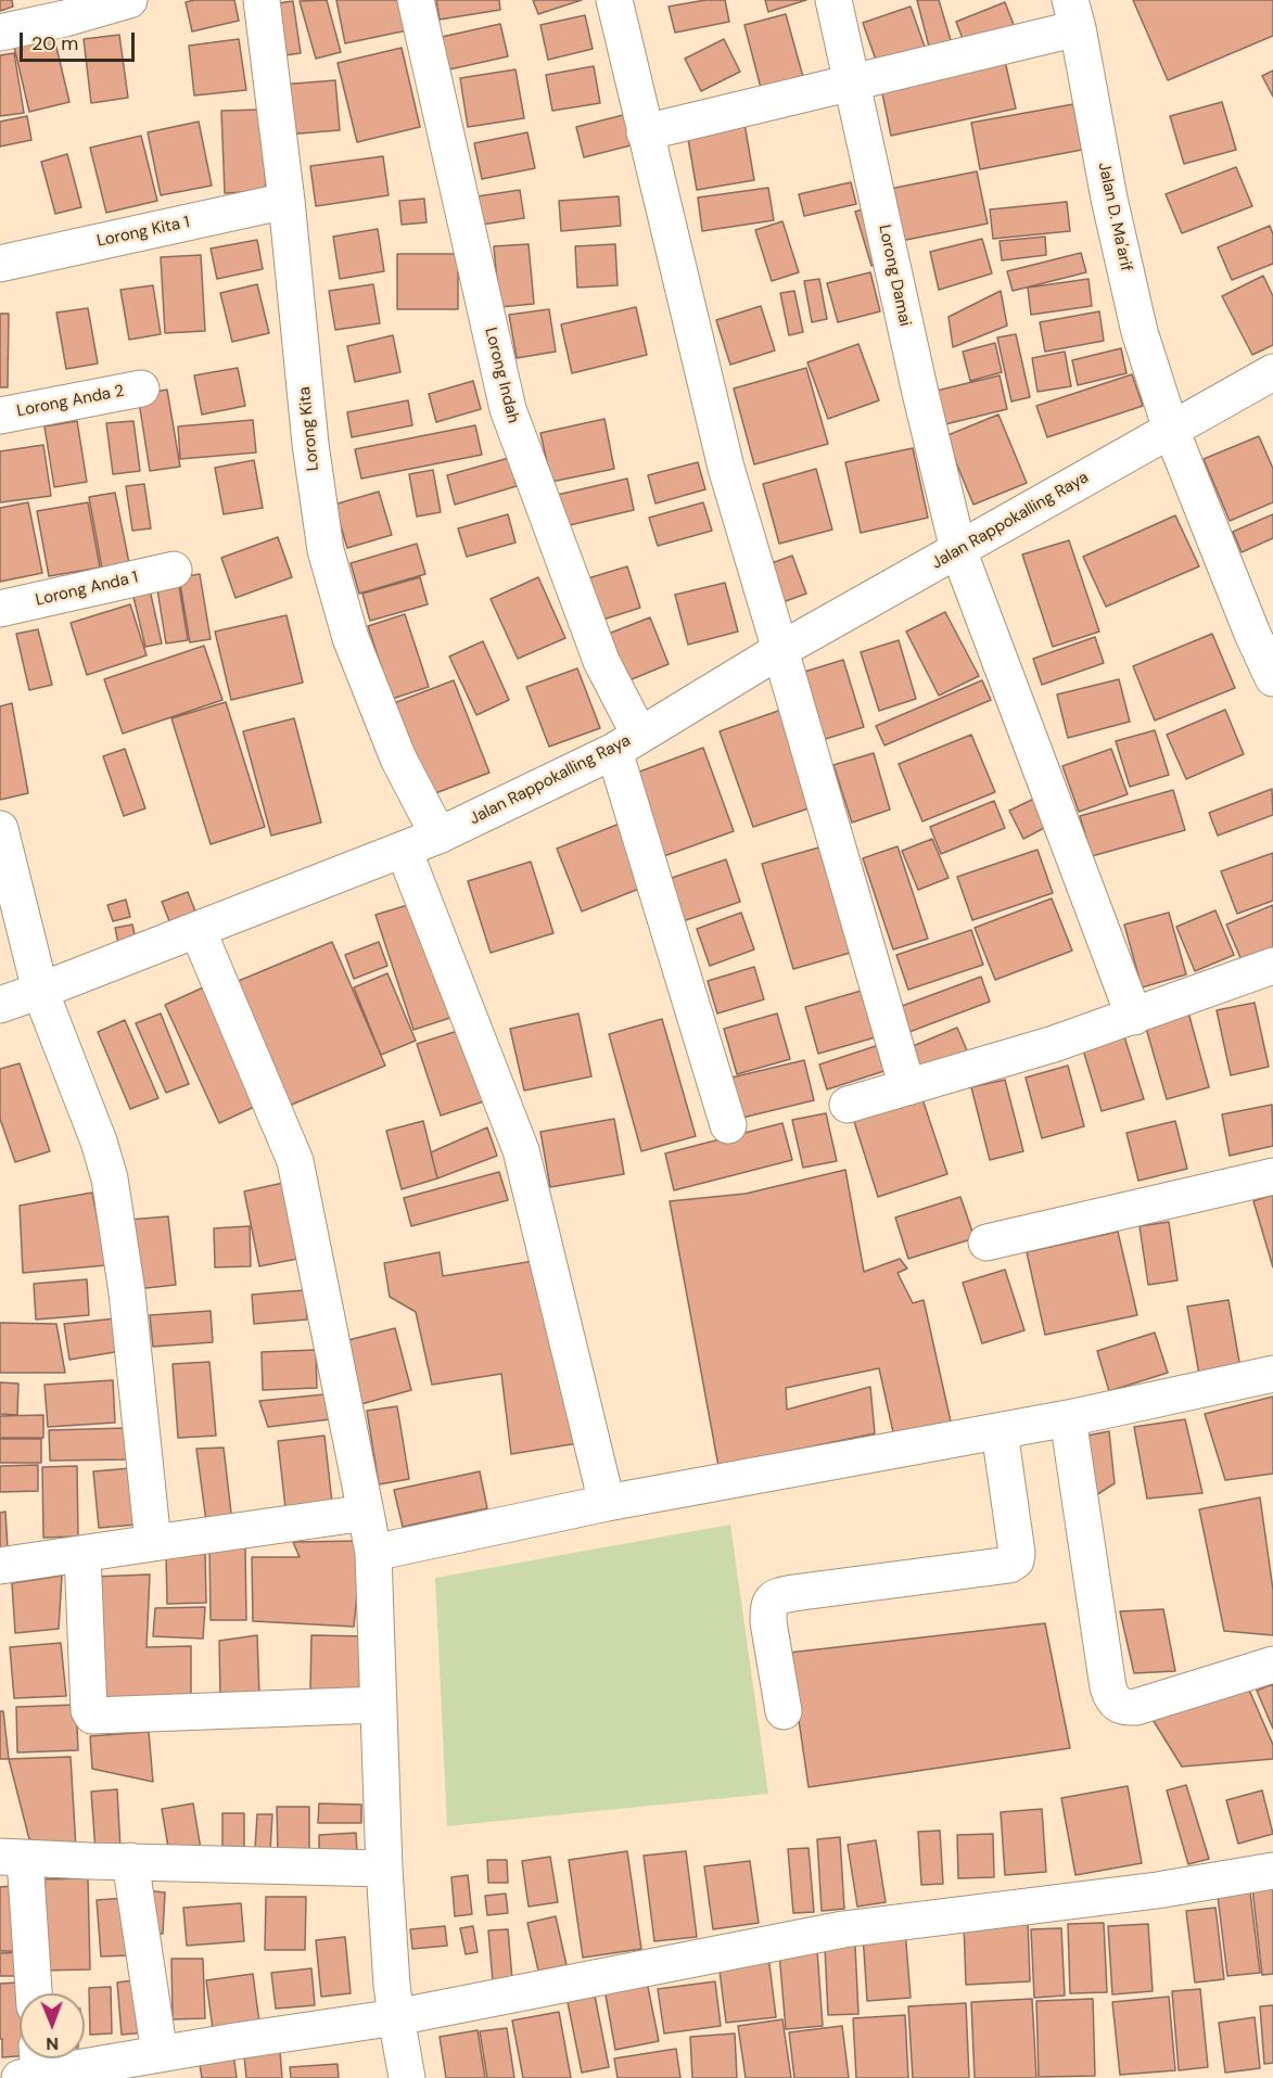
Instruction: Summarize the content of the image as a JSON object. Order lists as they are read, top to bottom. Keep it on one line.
{"streets":{"street":["Jalan D. Ma'arif","Lorong Kita 1","Lorong Damai","Lorong Indah","Lorong Anda 2","Lorong Kita","Jalan Rappokalling Raya","Lorong Anda 1"]},"crossings":[["Jalan D. Ma'arif","Jalan Rappokalling Raya"],["Lorong Kita 1","Lorong Kita"],["Lorong Damai","Jalan Rappokalling Raya"],["Lorong Indah","Jalan Rappokalling Raya"],["Lorong Kita","Jalan Rappokalling Raya"]],"scale_bar":"20 m","north":"bottom"}
